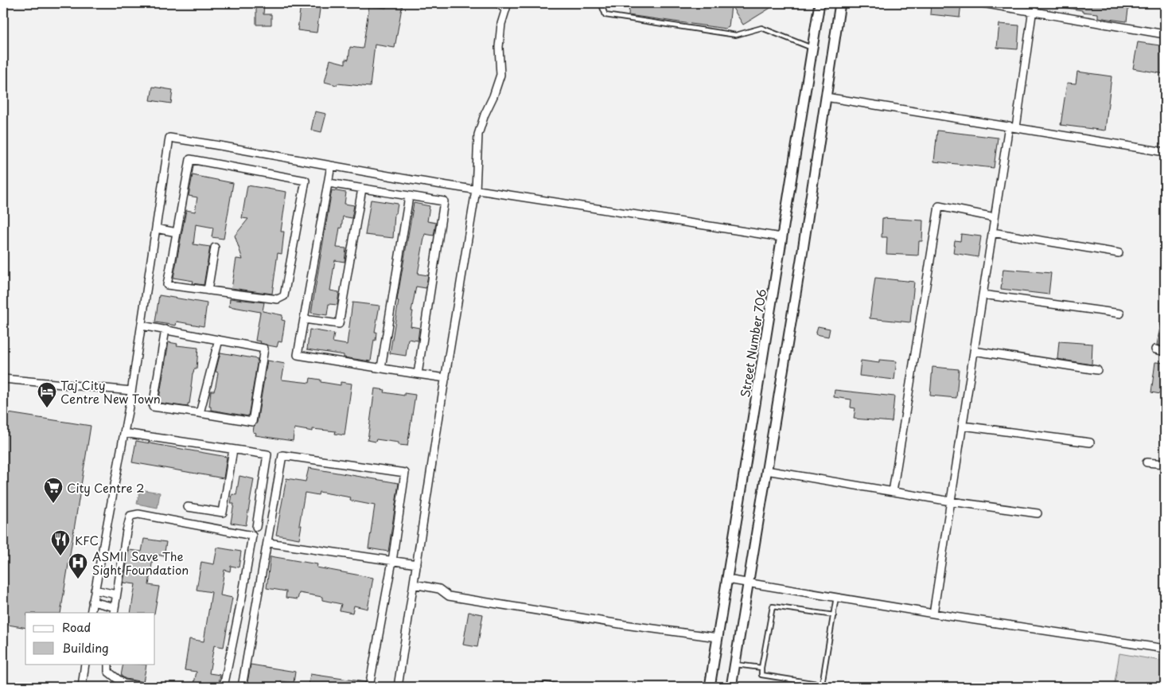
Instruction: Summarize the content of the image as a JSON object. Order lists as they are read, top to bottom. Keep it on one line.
{"streets":{"street":["Street Number 706"]},"places":{"hotel":["Taj City Centre New Town"],"supermarket":["City Centre 2"],"restaurant":["KFC"],"hospital":["ASMII Save The Sight Foundation"]},"legend":["Road","Building"]}
